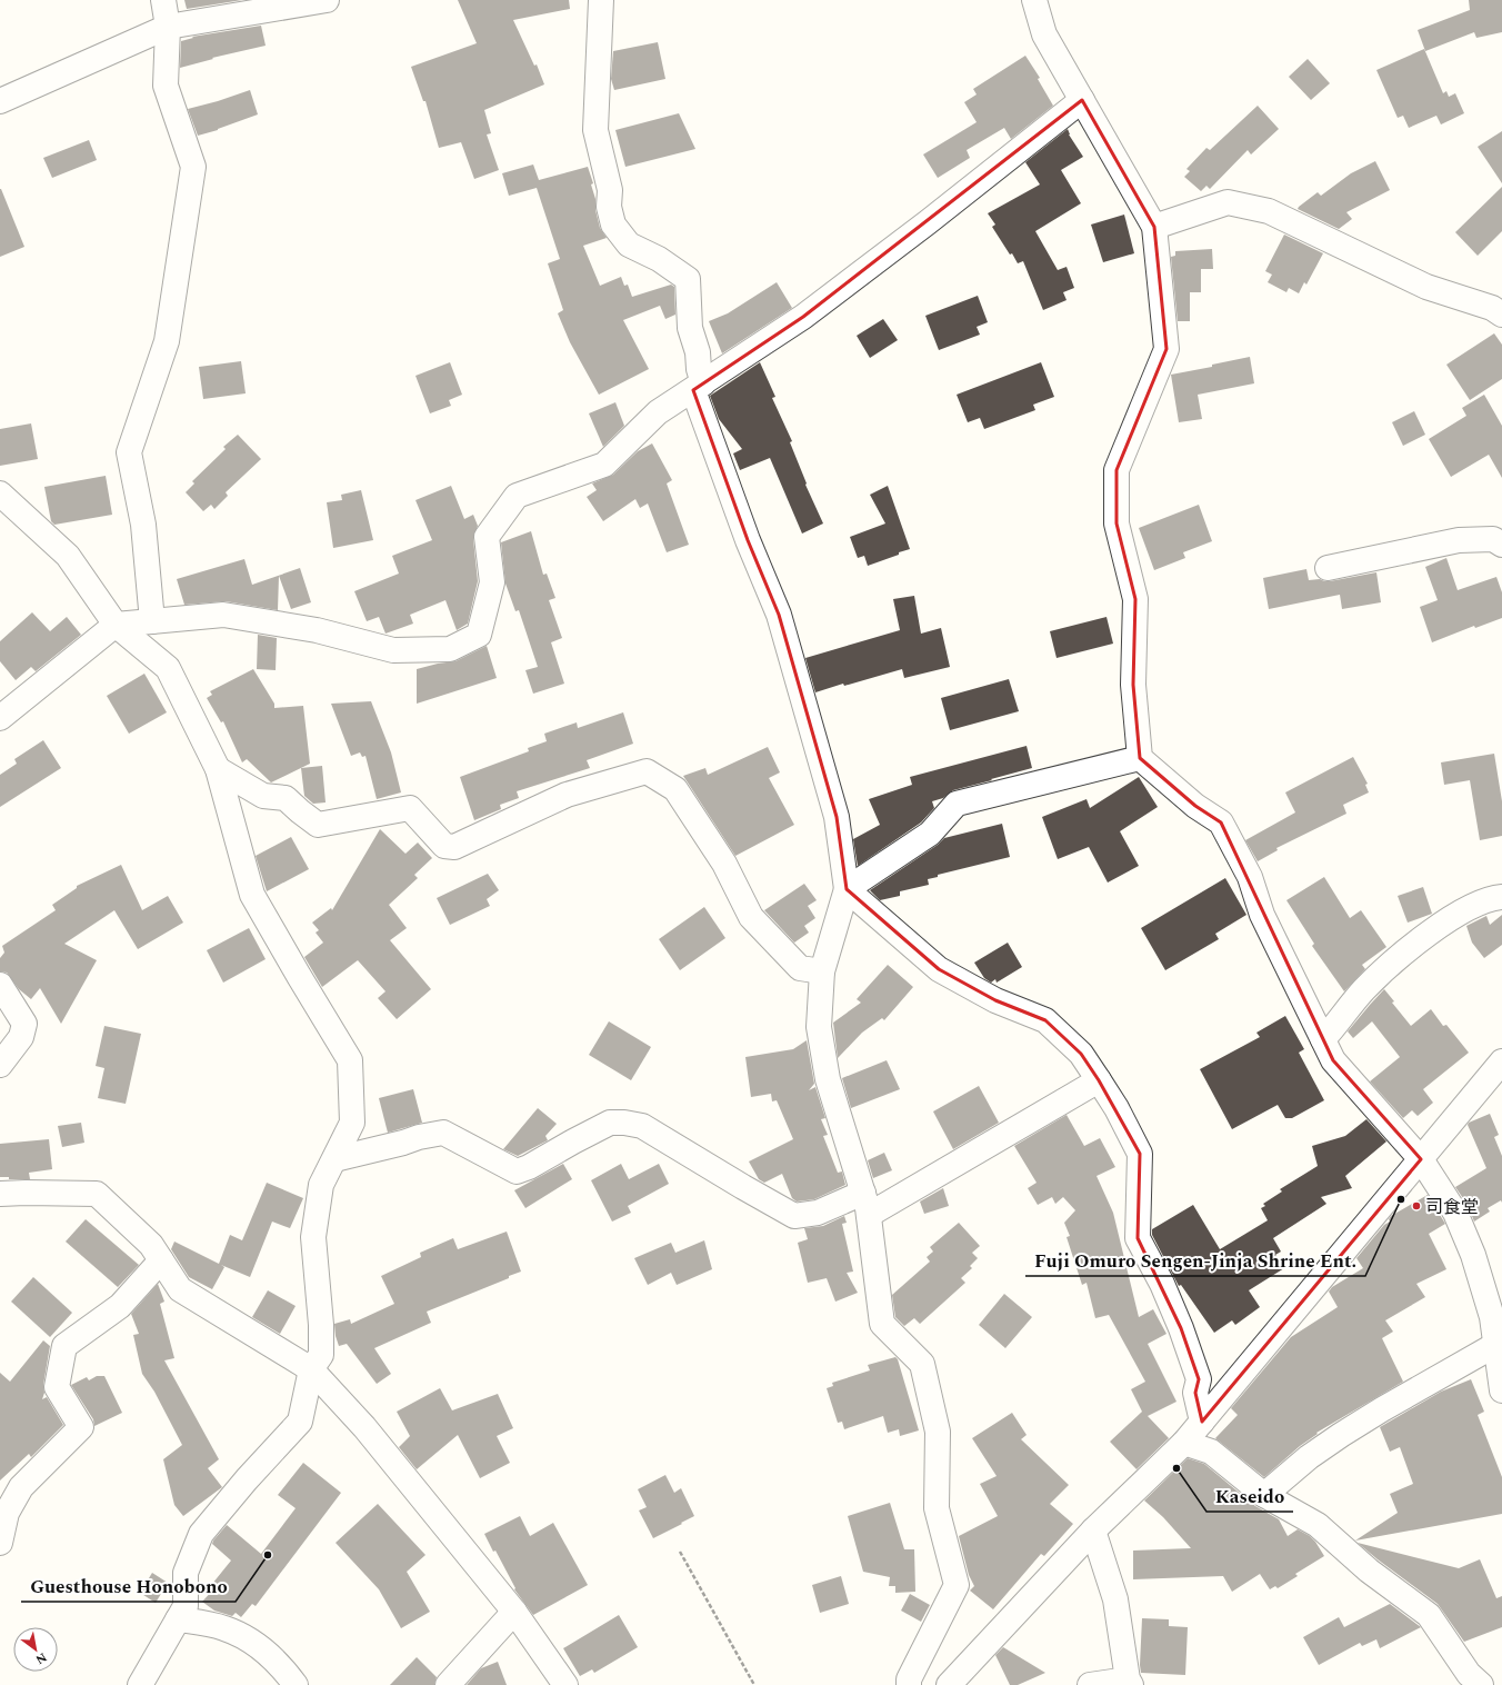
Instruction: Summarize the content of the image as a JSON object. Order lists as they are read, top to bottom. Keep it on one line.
{"places":["Fuji Omuro Sengen-Jinja Shrine Ent.","司食堂","Kaseido","Guesthouse Honobono"],"north":"bottom right"}
